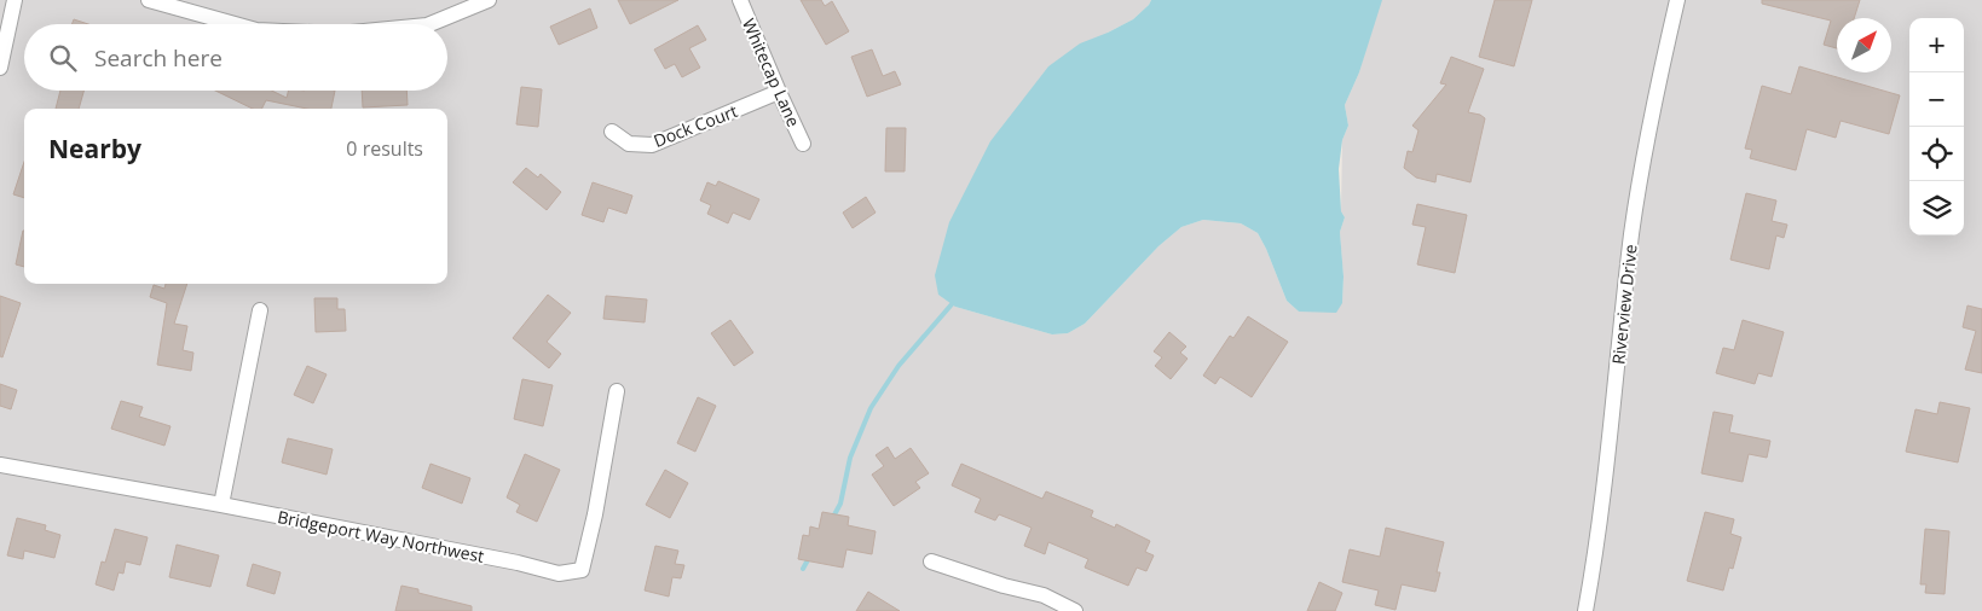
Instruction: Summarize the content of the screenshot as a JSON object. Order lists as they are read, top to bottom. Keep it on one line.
{"streets":{"street":["Whitecap Lane","Dock Court","Riverview Drive","Bridgeport Way Northwest"]},"crossings":[["Whitecap Lane","Dock Court"]],"north":"top right","page":{"map_buttons":["+","−"],"search":"Search here","heading":["Nearby","0 results"]}}
